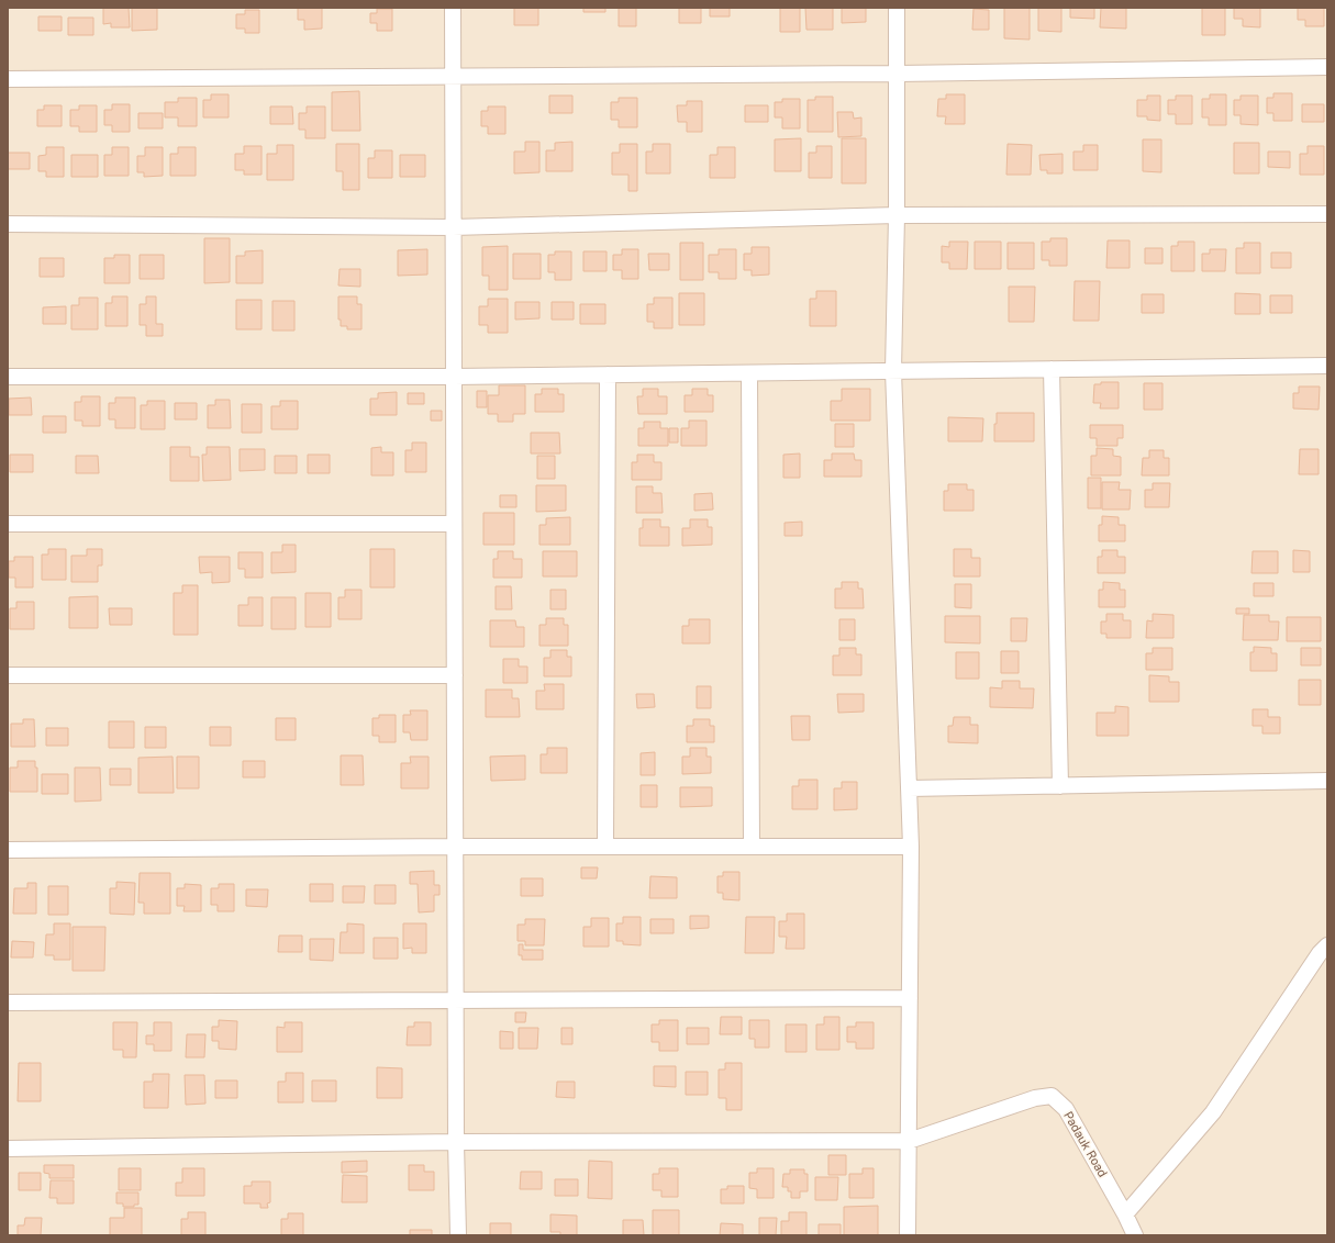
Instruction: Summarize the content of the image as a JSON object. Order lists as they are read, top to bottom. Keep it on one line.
{"streets":{"street":["Padauk Road"]}}
